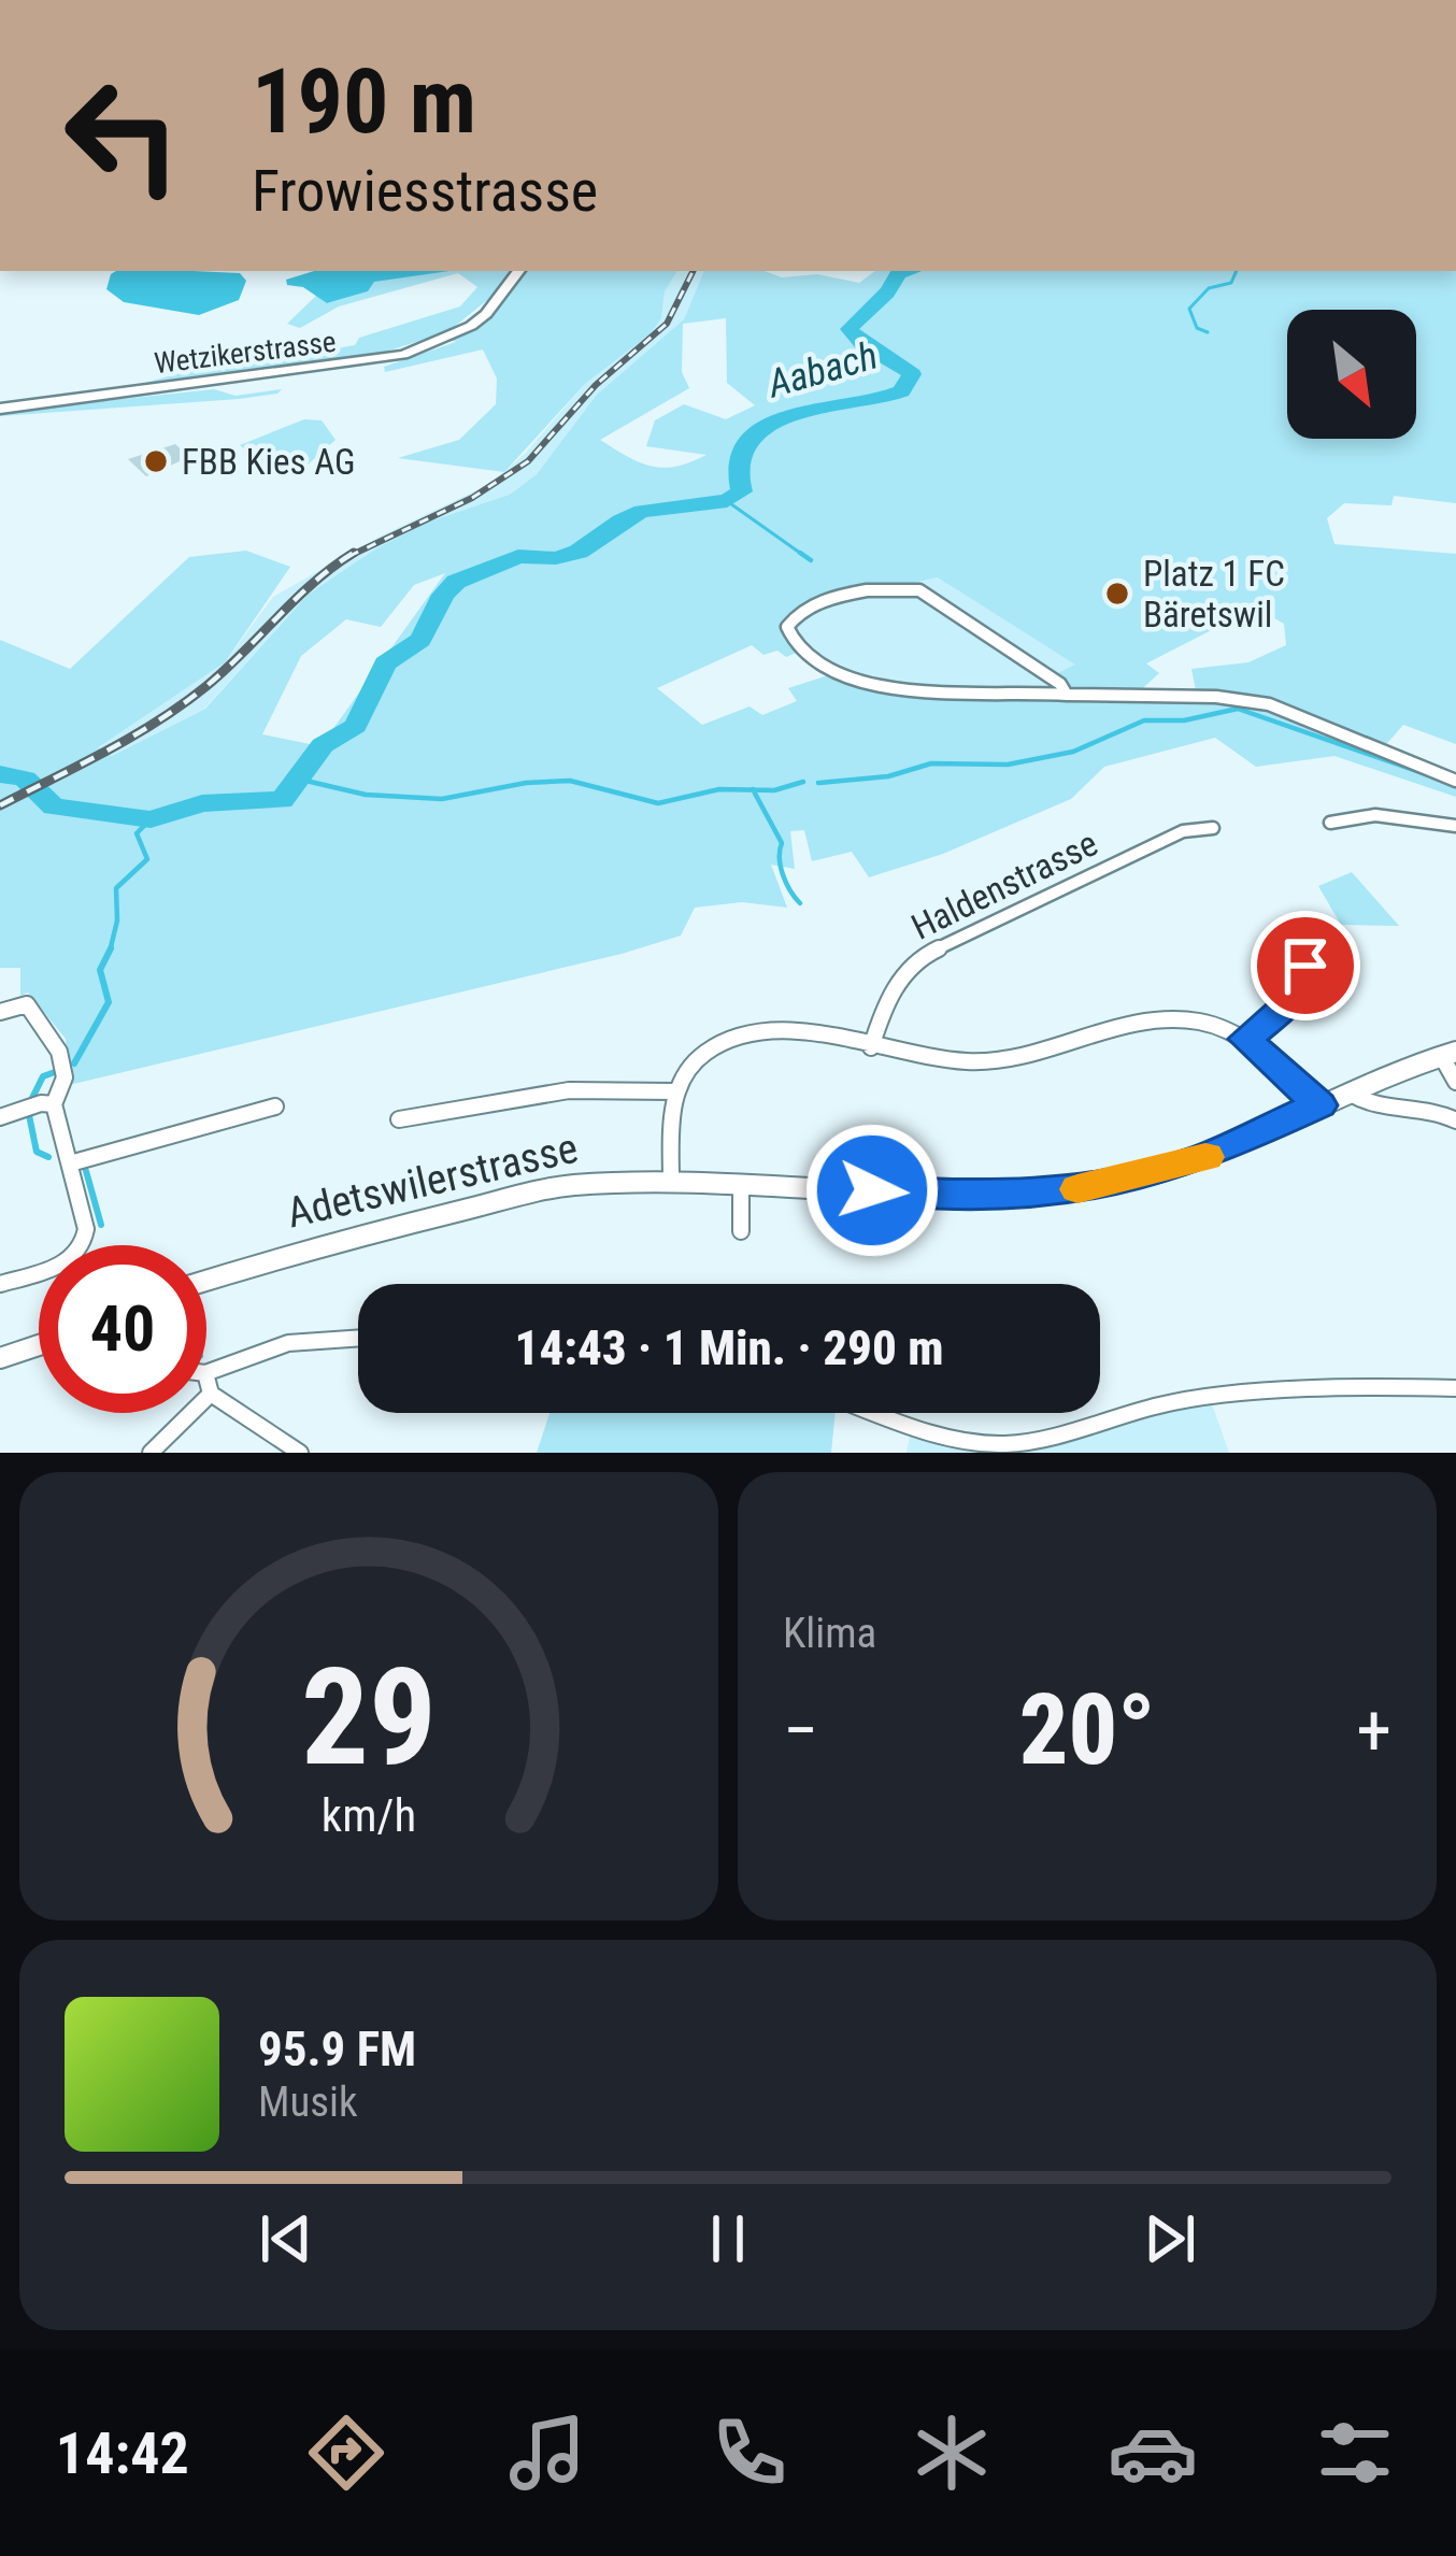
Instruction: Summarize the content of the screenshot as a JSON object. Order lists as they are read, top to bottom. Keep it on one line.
{"streets":{"main road":["Wetzikerstrasse"],"street":["Haldenstrasse","Adetswilerstrasse"]},"water":["Aabach"],"places":["FBB Kies AG","Platz 1 FC Bäretswil"],"north":"bottom right","page":{"turn":["190 m","Frowiesstrasse"],"limit":"40","trip":"14:43 · 1 Min. · 290 m","tile":"Klima","heat":["−","20°","+"],"song":["95.9 FM","Musik"],"tabs":"14:42","gauge":["29","km/h"]}}
